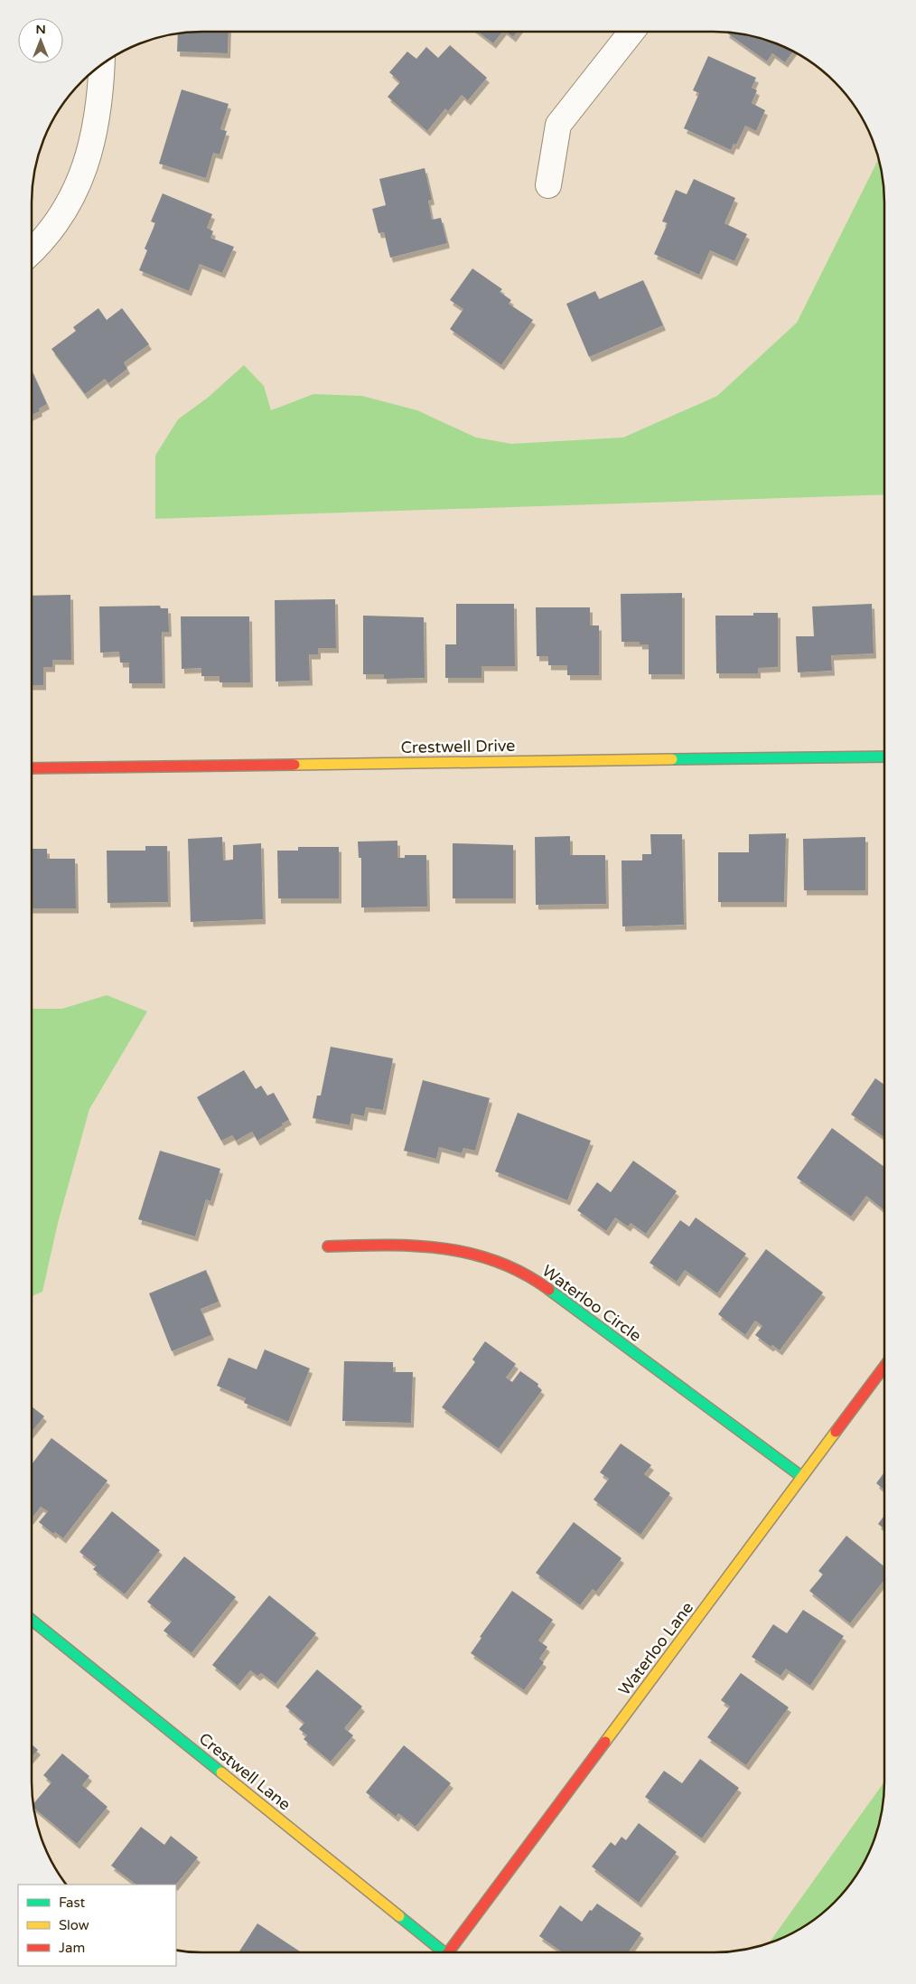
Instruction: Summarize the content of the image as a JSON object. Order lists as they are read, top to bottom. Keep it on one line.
{"streets":{"street":["Crestwell Drive","Waterloo Circle","Waterloo Lane","Crestwell Lane"]},"crossings":[["Waterloo Circle","Waterloo Lane"]],"legend":["Fast","Slow","Jam"],"north":"top"}
